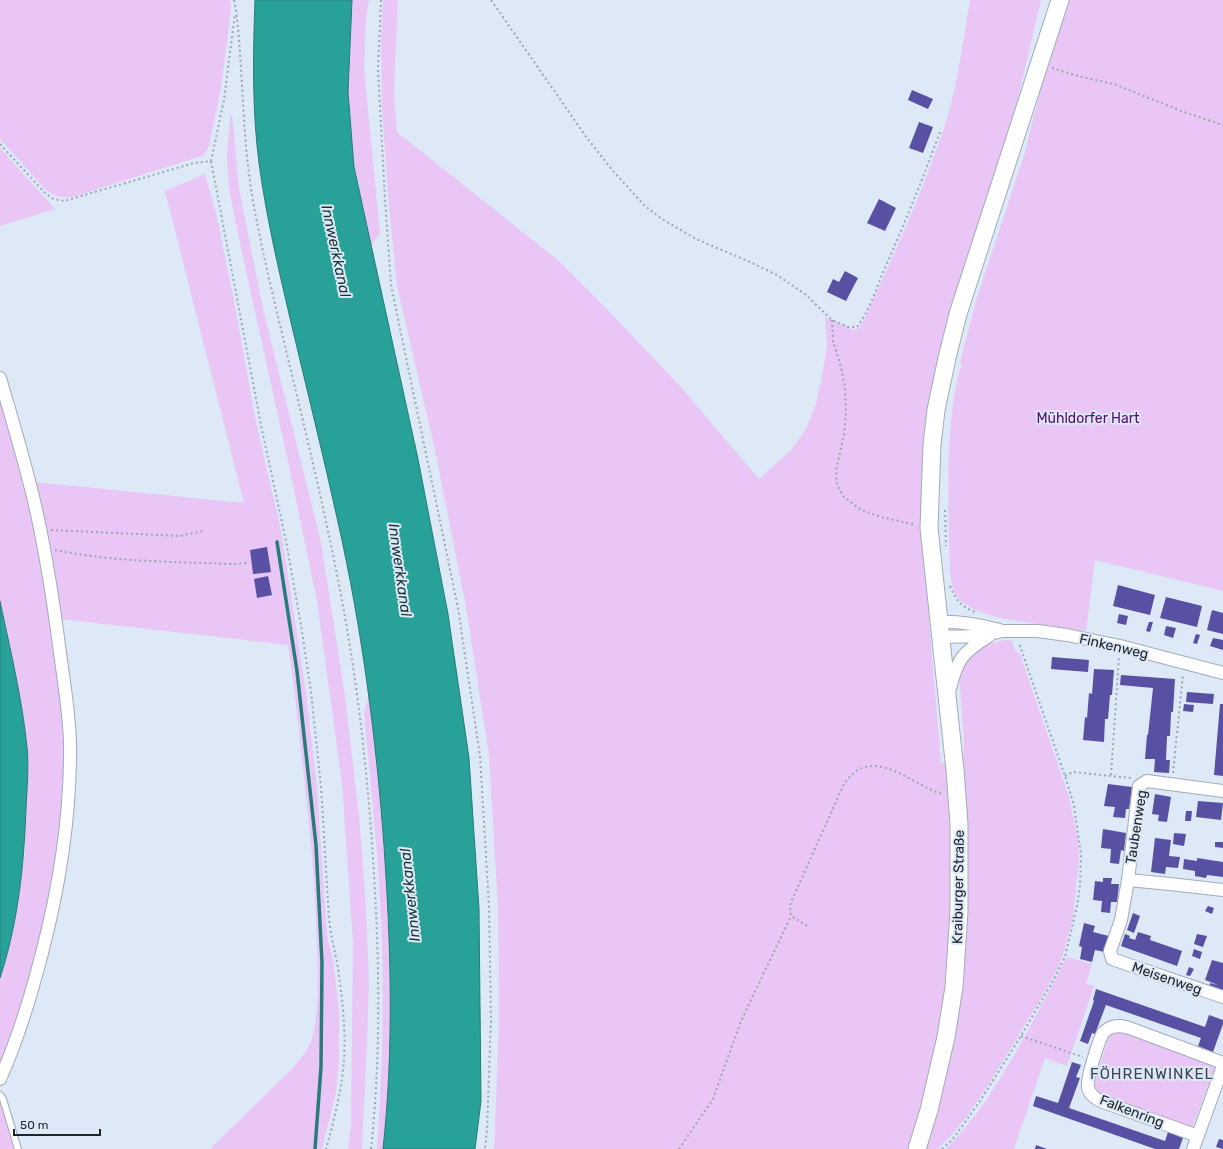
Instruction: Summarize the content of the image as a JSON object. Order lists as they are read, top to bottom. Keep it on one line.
{"streets":{"main road":["Kraiburger Straße"],"street":["Finkenweg","Taubenweg","Meisenweg","Falkenring"]},"crossings":[["Finkenweg","Kraiburger Straße"],["Taubenweg","Meisenweg"]],"districts":["FÖHRENWINKEL"],"water":["Innwerkkanal"],"parks":["Mühldorfer Hart"],"scale_bar":"50 m"}
